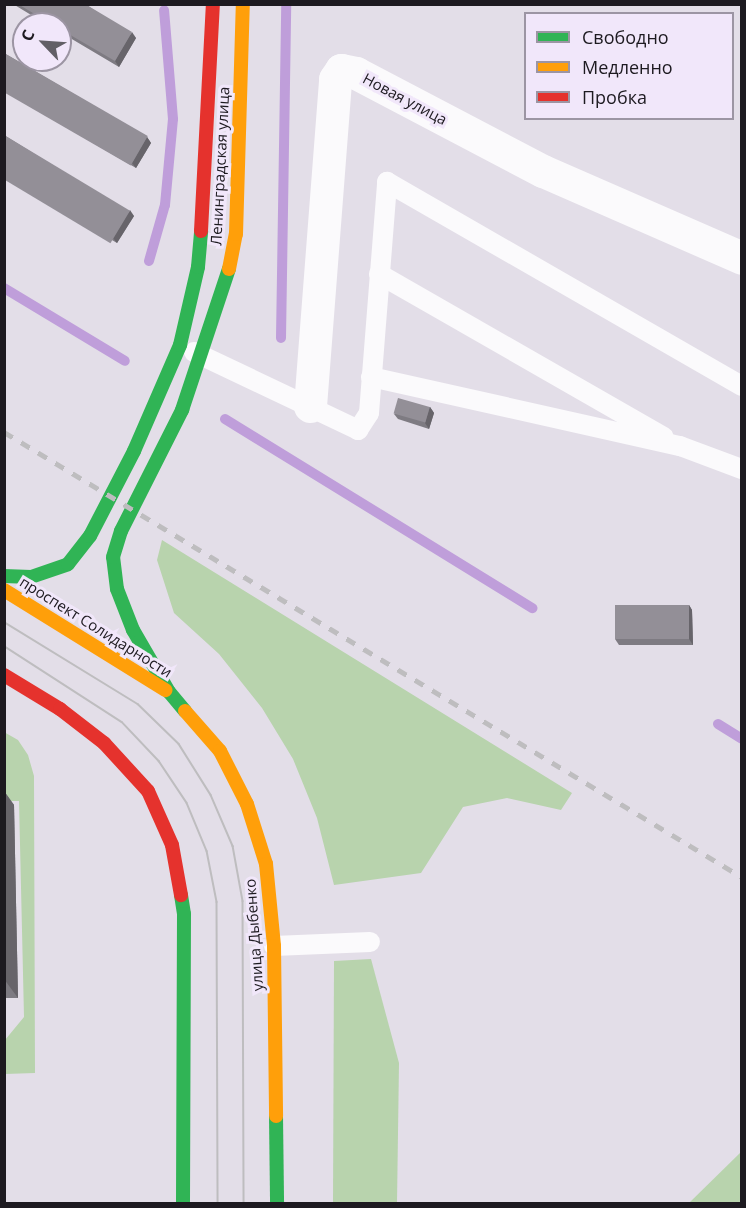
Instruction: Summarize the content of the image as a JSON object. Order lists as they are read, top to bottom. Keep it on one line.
{"streets":{"street":["Новая улица","Ленинградская улица","проспект Солидарности","улица Дыбенко"]},"crossings":[["Ленинградская улица","проспект Солидарности"],["Ленинградская улица","улица Дыбенко"],["проспект Солидарности","улица Дыбенко"]],"legend":["Свободно","Медленно","Пробка"],"north":"top left"}
